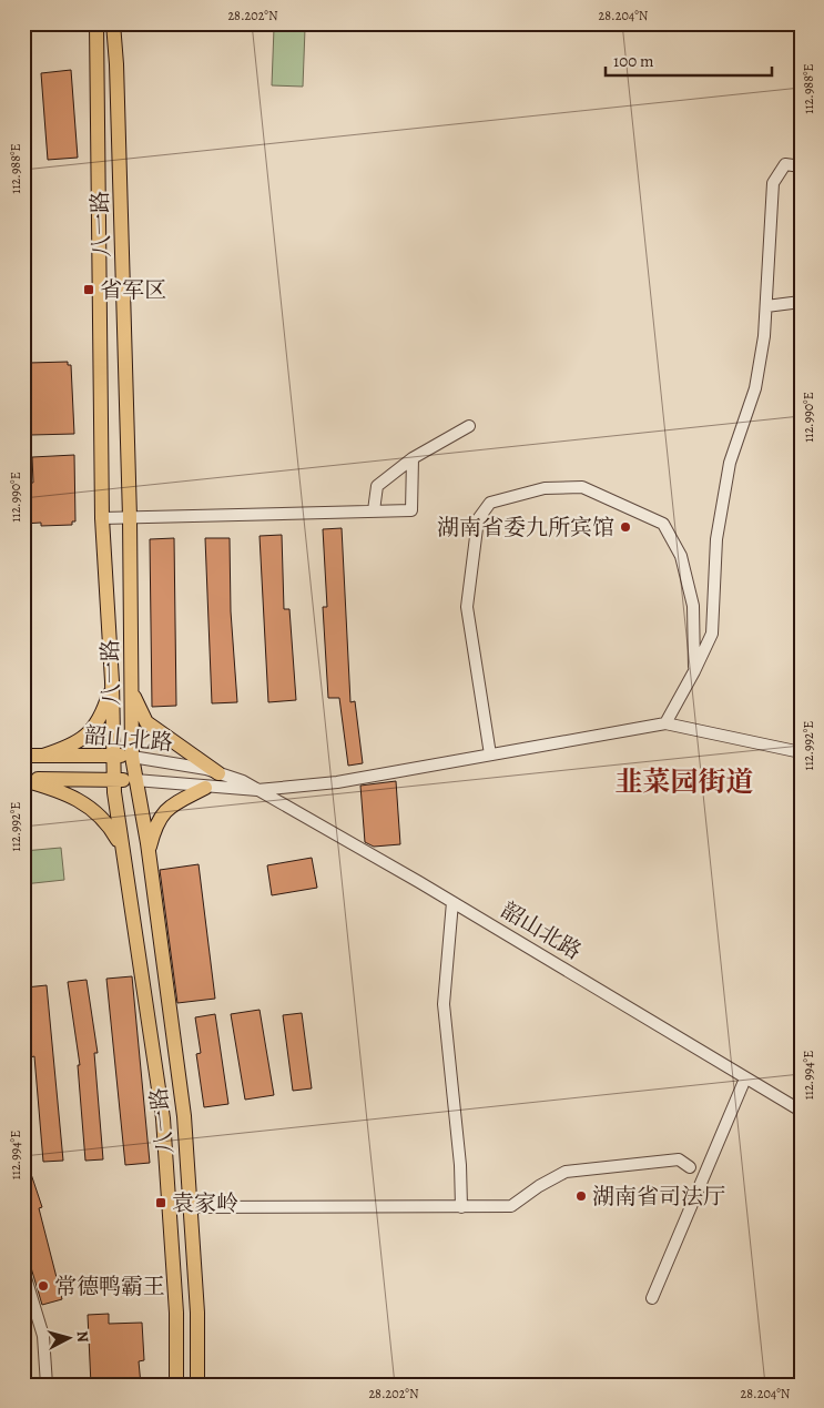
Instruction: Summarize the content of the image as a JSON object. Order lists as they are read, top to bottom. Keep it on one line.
{"streets":{"main road":["八一路","韶山北路"]},"crossings":[["八一路","韶山北路"]],"districts":["韭菜园街道"],"places":{"transit":["省军区","袁家岭"],"other":["湖南省委九所宾馆","湖南省司法厅","常德鸭霸王"]},"scale_bar":"100 m","north":"right","coordinates":["28.202°N","28.204°N","112.988°E","112.990°E","112.992°E","112.994°E"]}
